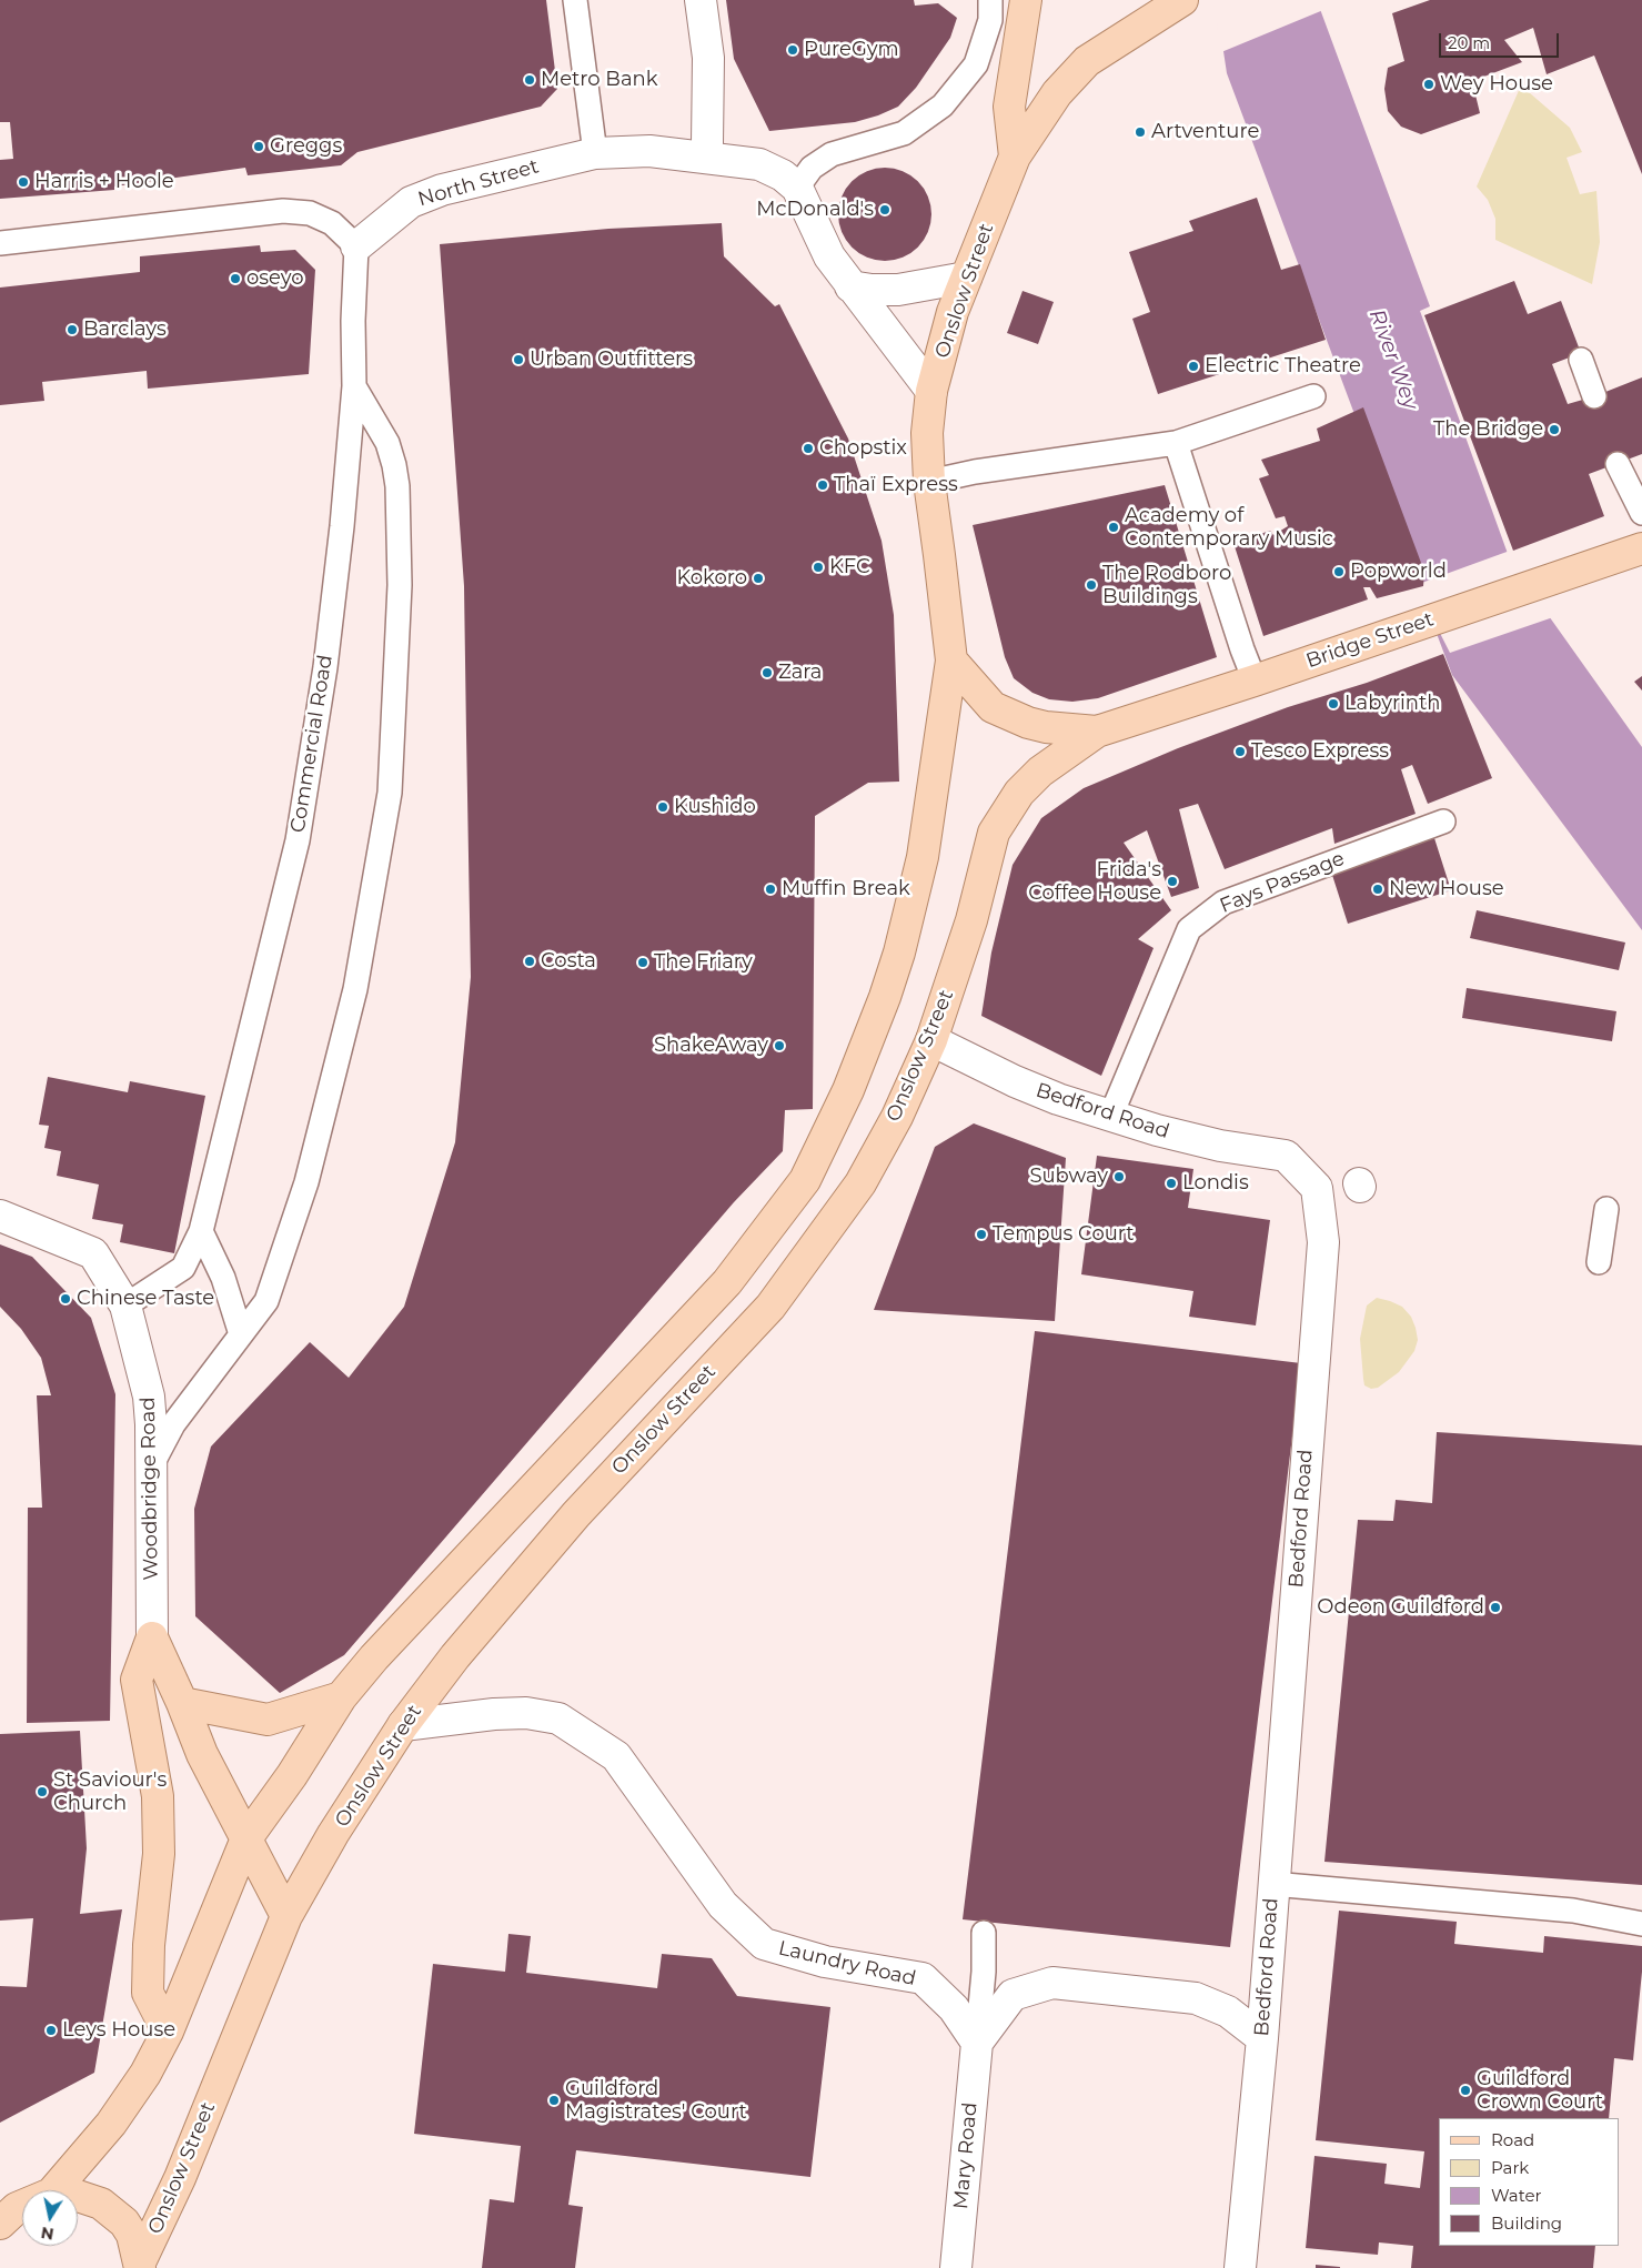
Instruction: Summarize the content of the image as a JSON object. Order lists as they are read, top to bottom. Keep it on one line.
{"streets":{"main road":["Onslow Street","Bridge Street"],"street":["North Street","Bedford Road","Woodbridge Road","Laundry Road","Mary Road"],"lane":["Commercial Road","Fays Passage"]},"crossings":[["North Street","Commercial Road"],["Onslow Street","Bridge Street"],["Onslow Street","Bedford Road"],["Onslow Street","Laundry Road"],["Commercial Road","Woodbridge Road"],["Fays Passage","Bedford Road"],["Laundry Road","Mary Road"]],"water":["River Wey"],"places":["PureGym","Metro Bank","Wey House","Artventure","Greggs","Harris + Hoole","McDonald's","oseyo","Barclays","Urban Outfitters","Electric Theatre","The Bridge","Chopstix","Thaï Express","Academy of Contemporary Music","KFC","Popworld","Kokoro","The Rodboro Buildings","Zara","Labyrinth","Tesco Express","Kushido","Frida's Coffee House","Muffin Break","New House","Costa","The Friary","ShakeAway","Subway","Londis","Tempus Court","Chinese Taste","Odeon Guildford","St Saviour's Church","Leys House","Guildford Crown Court","Guildford Magistrates' Court"],"legend":["Road","Park","Water","Building"],"scale_bar":"20 m","north":"bottom"}
